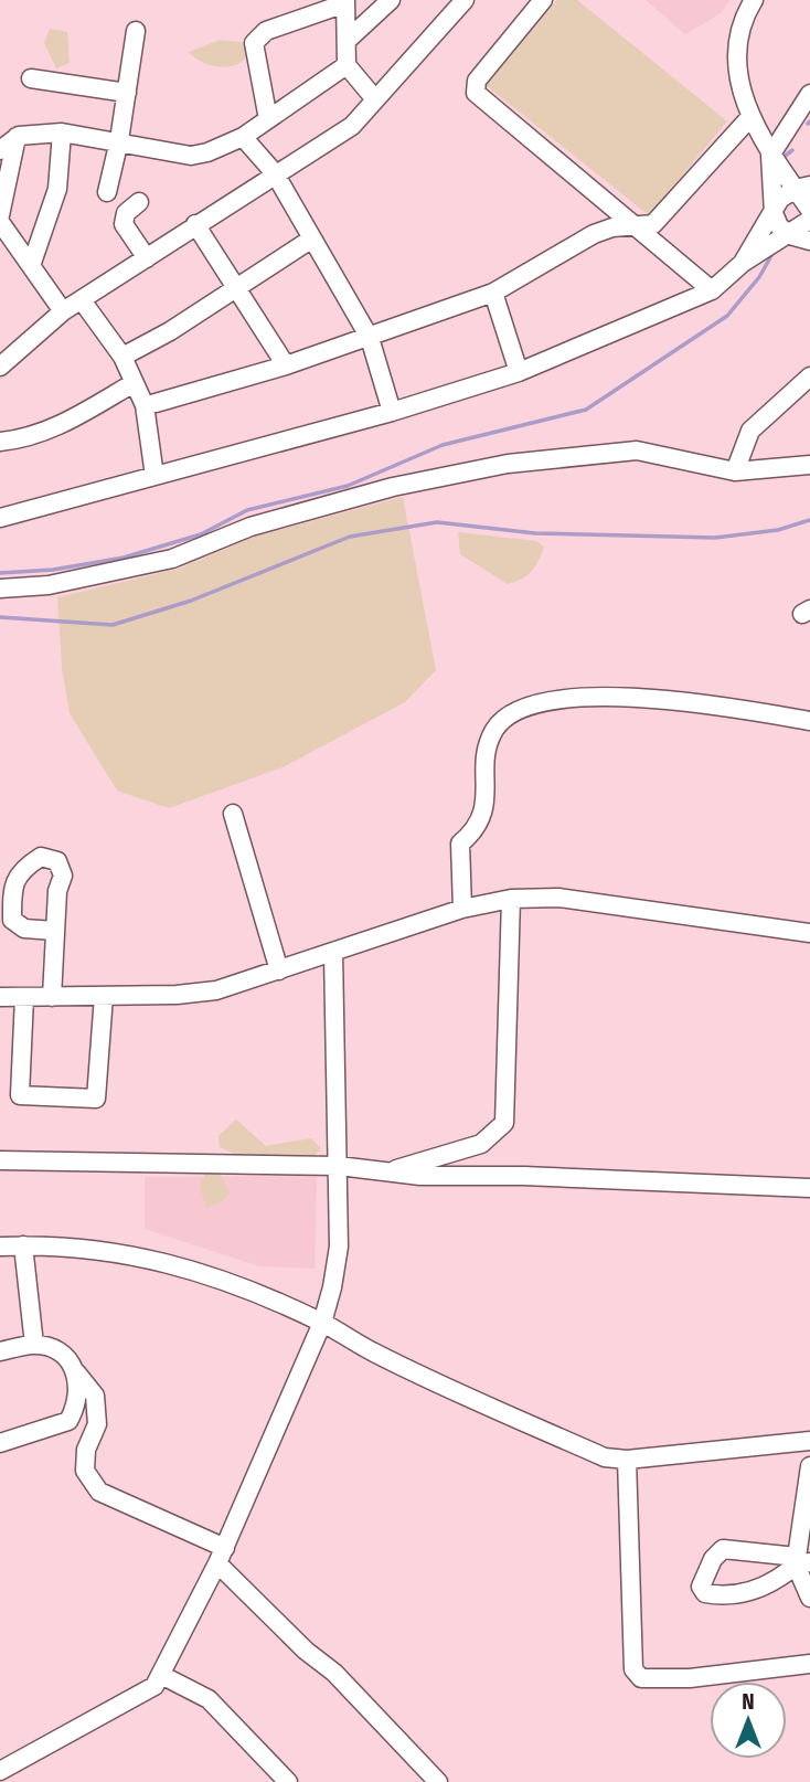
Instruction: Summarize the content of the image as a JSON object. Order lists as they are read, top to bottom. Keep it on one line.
{"north":"top"}
